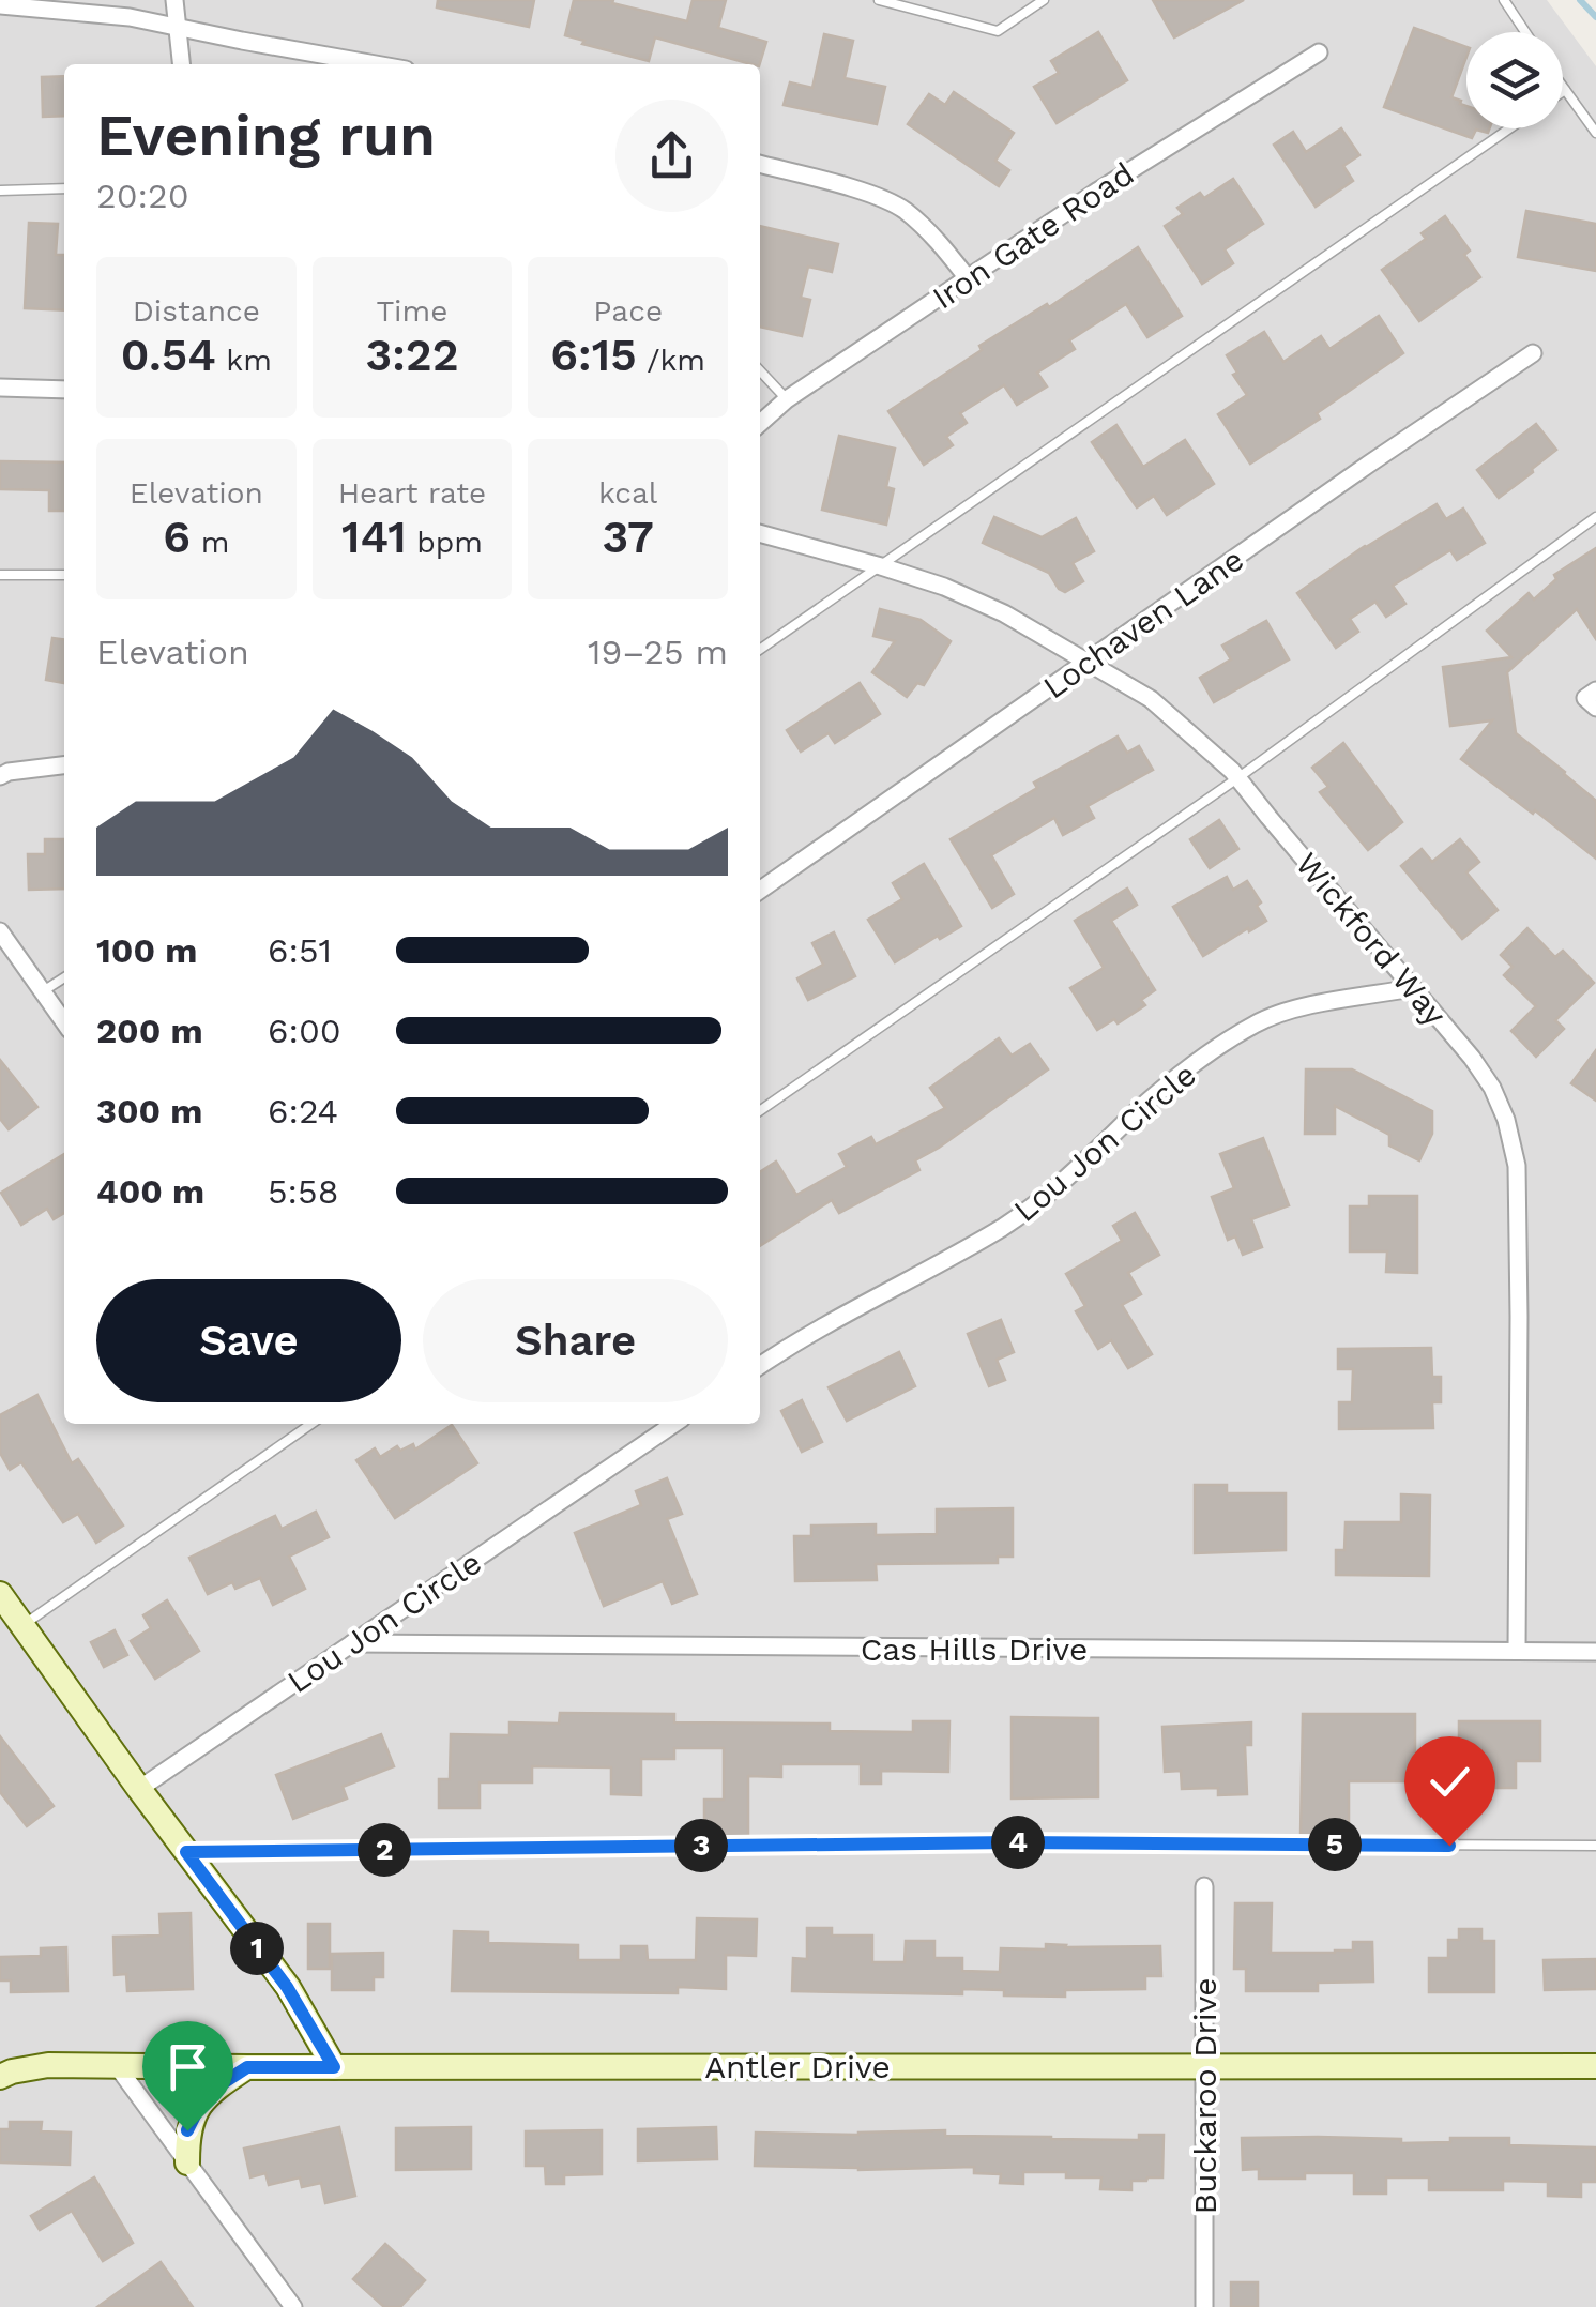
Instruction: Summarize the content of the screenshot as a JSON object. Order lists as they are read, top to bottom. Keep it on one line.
{"streets":{"street":["Iron Gate Road","Lochaven Lane","Wickford Way","Lou Jon Circle","Cas Hills Drive","Antler Drive","Buckaroo Drive"]},"crossings":[["Lochaven Lane","Wickford Way"],["Wickford Way","Lou Jon Circle"],["Wickford Way","Cas Hills Drive"],["Lou Jon Circle","Cas Hills Drive"],["Antler Drive","Buckaroo Drive"]],"page":{"heading":["Evening run","20:20"],"stats":[["Distance","0.54 km"],["Time","3:22"],["Pace","6:15 /km"],["Elevation","6 m"],["Heart rate","141 bpm"],["kcal","37"]],"chart":["Elevation","19–25 m"],"list":[{"name":"100 m","note":"6:51"},{"name":"200 m","note":"6:00"},{"name":"300 m","note":"6:24"},{"name":"400 m","note":"5:58"}],"buttons":["Save","Share"],"pins":["4","5","3","2","1"]}}
